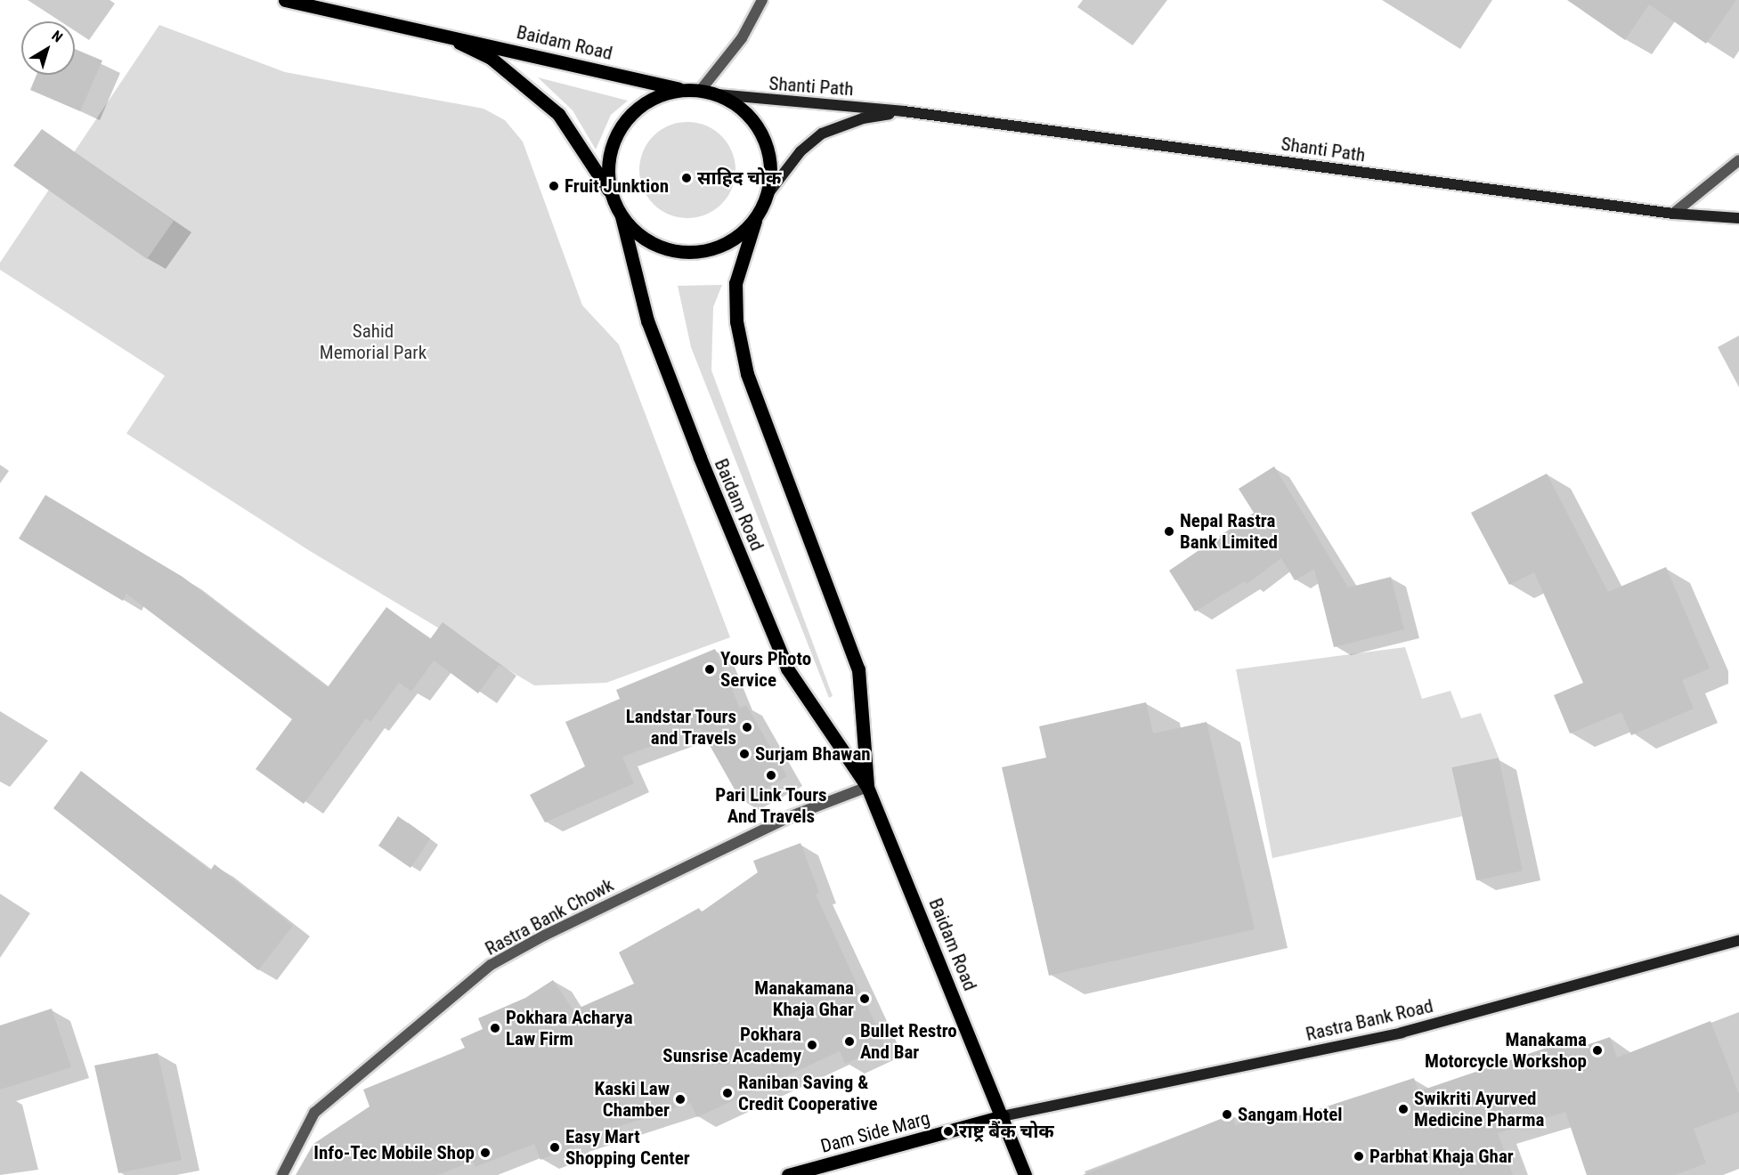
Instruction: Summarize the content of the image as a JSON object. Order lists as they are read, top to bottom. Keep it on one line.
{"streets":{"main road":["Baidam Road","Shanti Path","Rastra Bank Road","Dam Side Marg"],"street":["Rastra Bank Chowk"]},"crossings":[["Baidam Road","Shanti Path"],["Baidam Road","Rastra Bank Chowk"],["Baidam Road","Rastra Bank Road"],["Baidam Road","Dam Side Marg"],["Rastra Bank Road","Dam Side Marg"]],"parks":["Sahid Memorial Park"],"places":["साहिद चोक","Fruit Junktion","Nepal Rastra Bank Limited","Yours Photo Service","Landstar Tours and Travels","Surjam Bhawan","Pari Link Tours And Travels","Manakamana Khaja Ghar","Pokhara Acharya Law Firm","Bullet Restro And Bar","Pokhara Sunsrise Academy","Manakama Motorcycle Workshop","Raniban Saving & Credit Cooperative","Kaski Law Chamber","Swikriti Ayurved Medicine Pharma","Sangam Hotel","राष्ट्र बैंक चोक","Easy Mart Shopping Center","Info-Tec Mobile Shop","Parbhat Khaja Ghar"],"north":"top right"}
